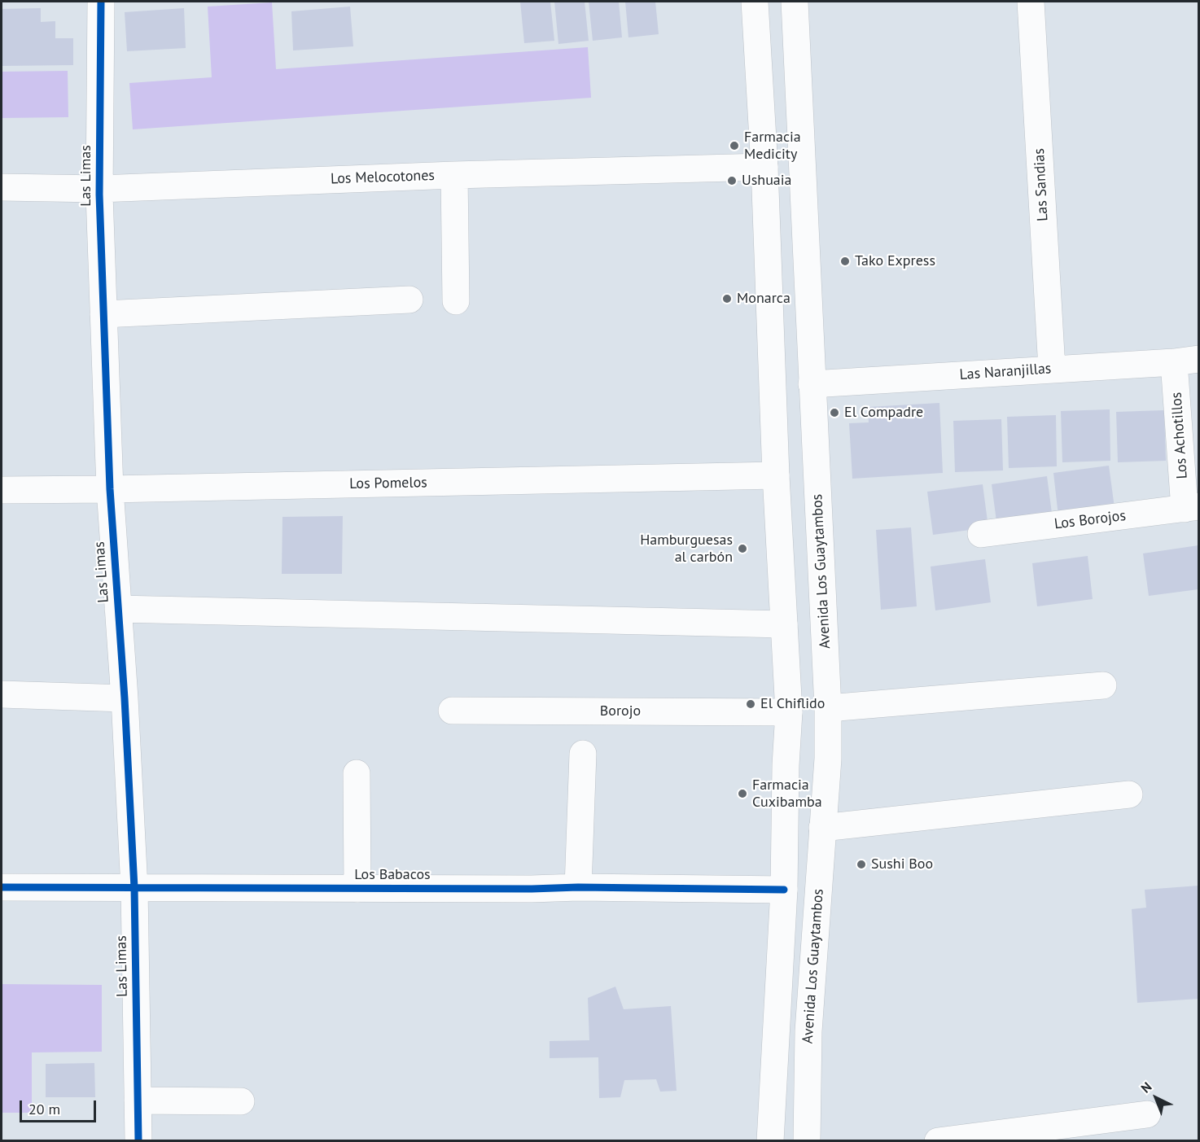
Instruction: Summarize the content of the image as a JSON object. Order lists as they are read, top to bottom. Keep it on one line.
{"streets":{"street":["Las Limas","Los Melocotones","Las Sandias","Las Naranjillas","Los Achotillos","Los Pomelos","Los Borojos","Avenida Los Guaytambos","Borojo","Los Babacos"]},"crossings":[["Las Limas","Los Melocotones"],["Las Limas","Los Pomelos"],["Las Limas","Los Babacos"],["Las Sandias","Las Naranjillas"],["Las Naranjillas","Los Achotillos"],["Las Naranjillas","Avenida Los Guaytambos"],["Los Achotillos","Los Borojos"]],"places":["Farmacia Medicity","Ushuaia","Tako Express","Monarca","El Compadre","Hamburguesas al carbón","El Chiflido","Farmacia Cuxibamba","Sushi Boo"],"scale_bar":"20 m","north":"top left"}
